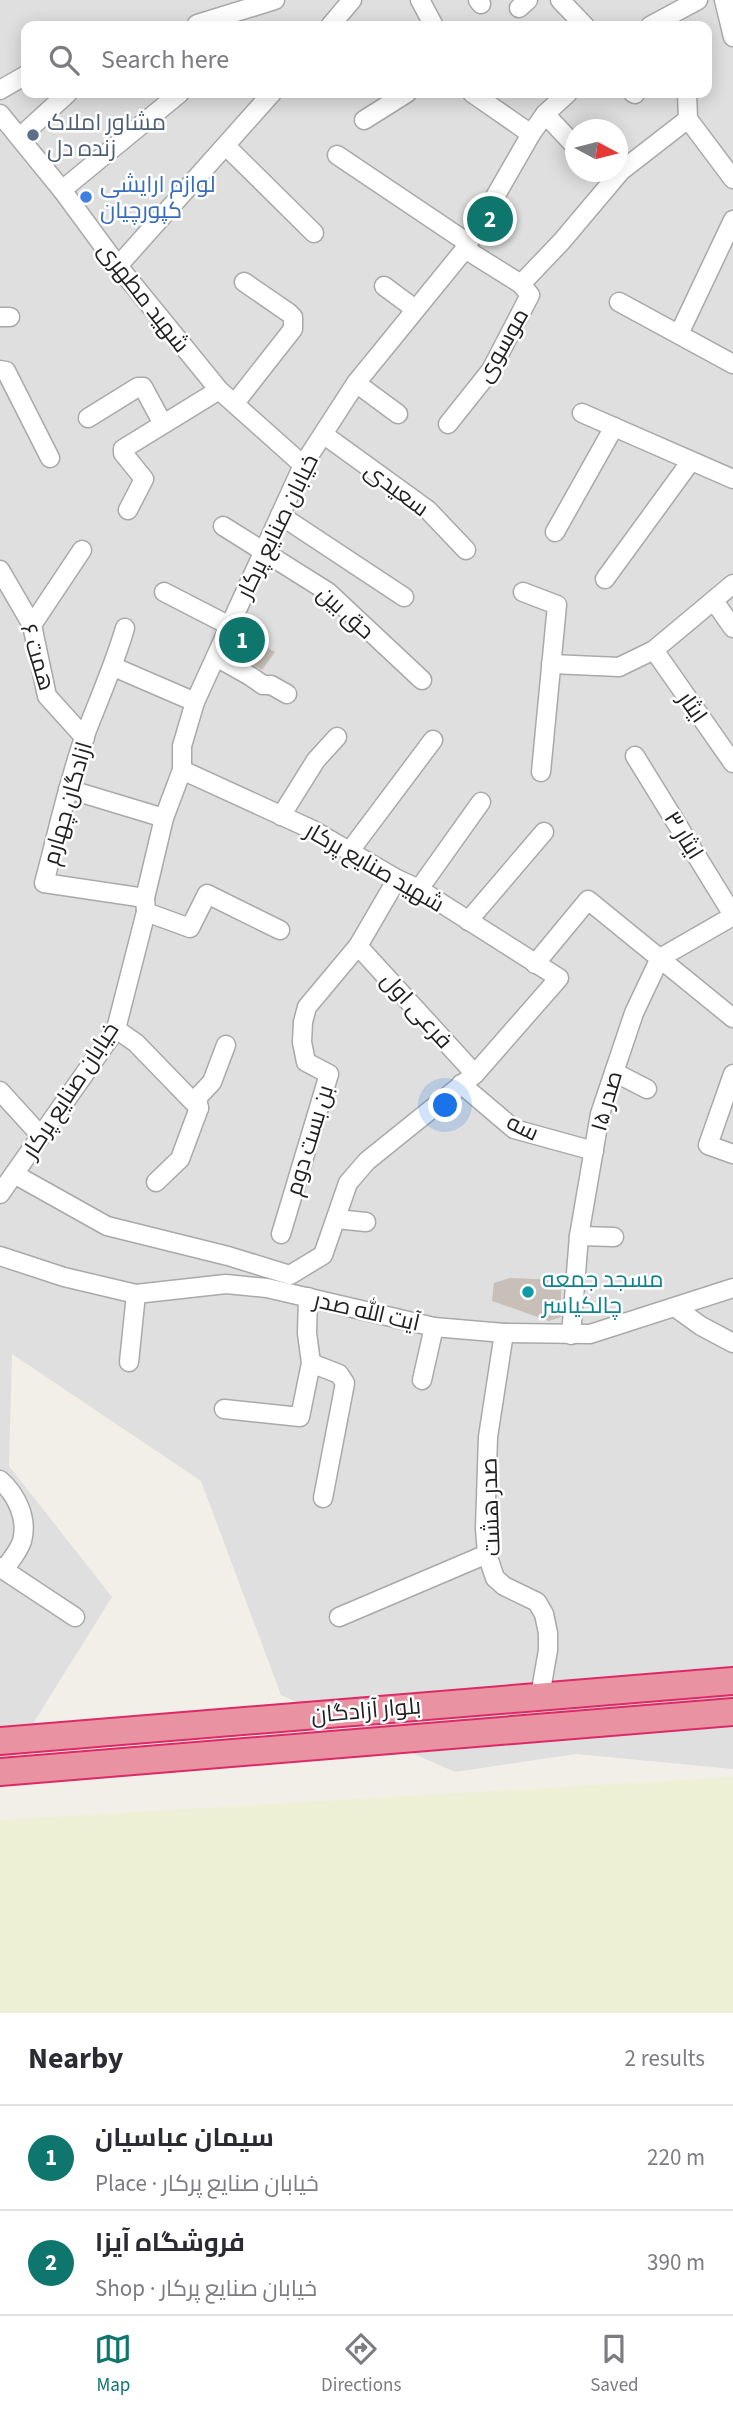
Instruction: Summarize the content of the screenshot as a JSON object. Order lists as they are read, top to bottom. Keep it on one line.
{"streets":{"highway":["بلوار آزادگان"],"street":["شهید مطهری","موسوی","سعیدی","خیابان صنایع پرکار","حق بین","همت ۶","ایثار","ازادگان چهارم","ایثار ۳","شهید صنایع پرکار","فرعی اول","صدر ۱۵","سه","بن بست دوم","آیت الله صدر","صدر هشت"]},"crossings":[["شهید مطهری","خیابان صنایع پرکار"],["موسوی","خیابان صنایع پرکار"],["سعیدی","خیابان صنایع پرکار"],["خیابان صنایع پرکار","حق بین"],["خیابان صنایع پرکار","ازادگان چهارم"],["خیابان صنایع پرکار","شهید صنایع پرکار"],["همت ۶","ازادگان چهارم"],["شهید صنایع پرکار","فرعی اول"],["شهید صنایع پرکار","سه"],["شهید صنایع پرکار","بن بست دوم"],["فرعی اول","سه"],["فرعی اول","بن بست دوم"],["صدر ۱۵","سه"],["صدر ۱۵","آیت الله صدر"],["آیت الله صدر","صدر هشت"],["صدر هشت","بلوار آزادگان"]],"places":["مشاور املاک زنده دل","لوازم ارایشی کپورچیان","مسجد جمعه چالکیاسر"],"north":"right","page":{"search":"Search here","pins":["2","1"],"heading":["Nearby","2 results"],"list":[{"mark":"1","name":"سیمان عباسیان","note":"Place · خیابان صنایع پرکار","value":"220 m"},{"mark":"2","name":"فروشگاه آیزا","note":"Shop · خیابان صنایع پرکار","value":"390 m"}],"nav":["Map","Directions","Saved"]}}
